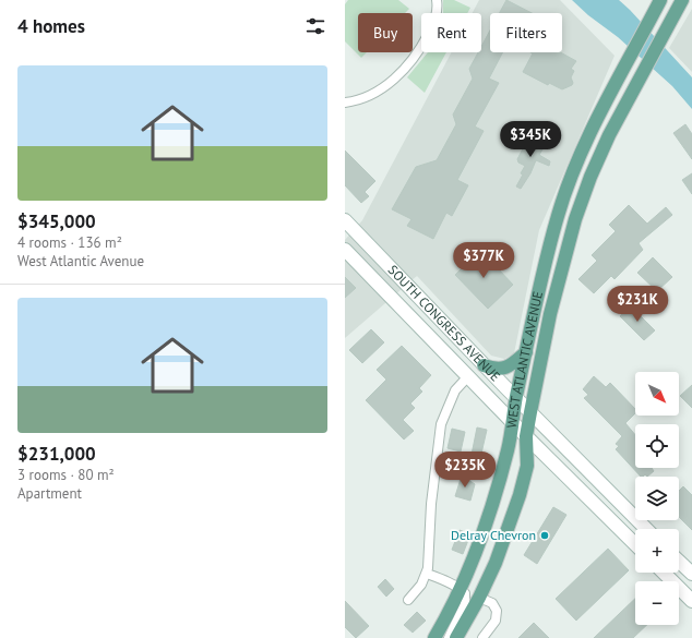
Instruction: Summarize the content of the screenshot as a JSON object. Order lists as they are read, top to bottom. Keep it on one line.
{"streets":{"main road":["SOUTH CONGRESS AVENUE","WEST ATLANTIC AVENUE"]},"crossings":[["SOUTH CONGRESS AVENUE","WEST ATLANTIC AVENUE"]],"places":["Delray Chevron"],"north":"bottom right","page":{"heading":"4 homes","chip":["Buy","Rent","Filters"],"list":[{"name":"$345,000","note":"4 rooms · 136 m² · West Atlantic Avenue"},{"name":"$231,000","note":"3 rooms · 80 m² · Apartment"}],"price":["$345K","$377K","$231K","$235K"],"map_buttons":["+","−"]}}
